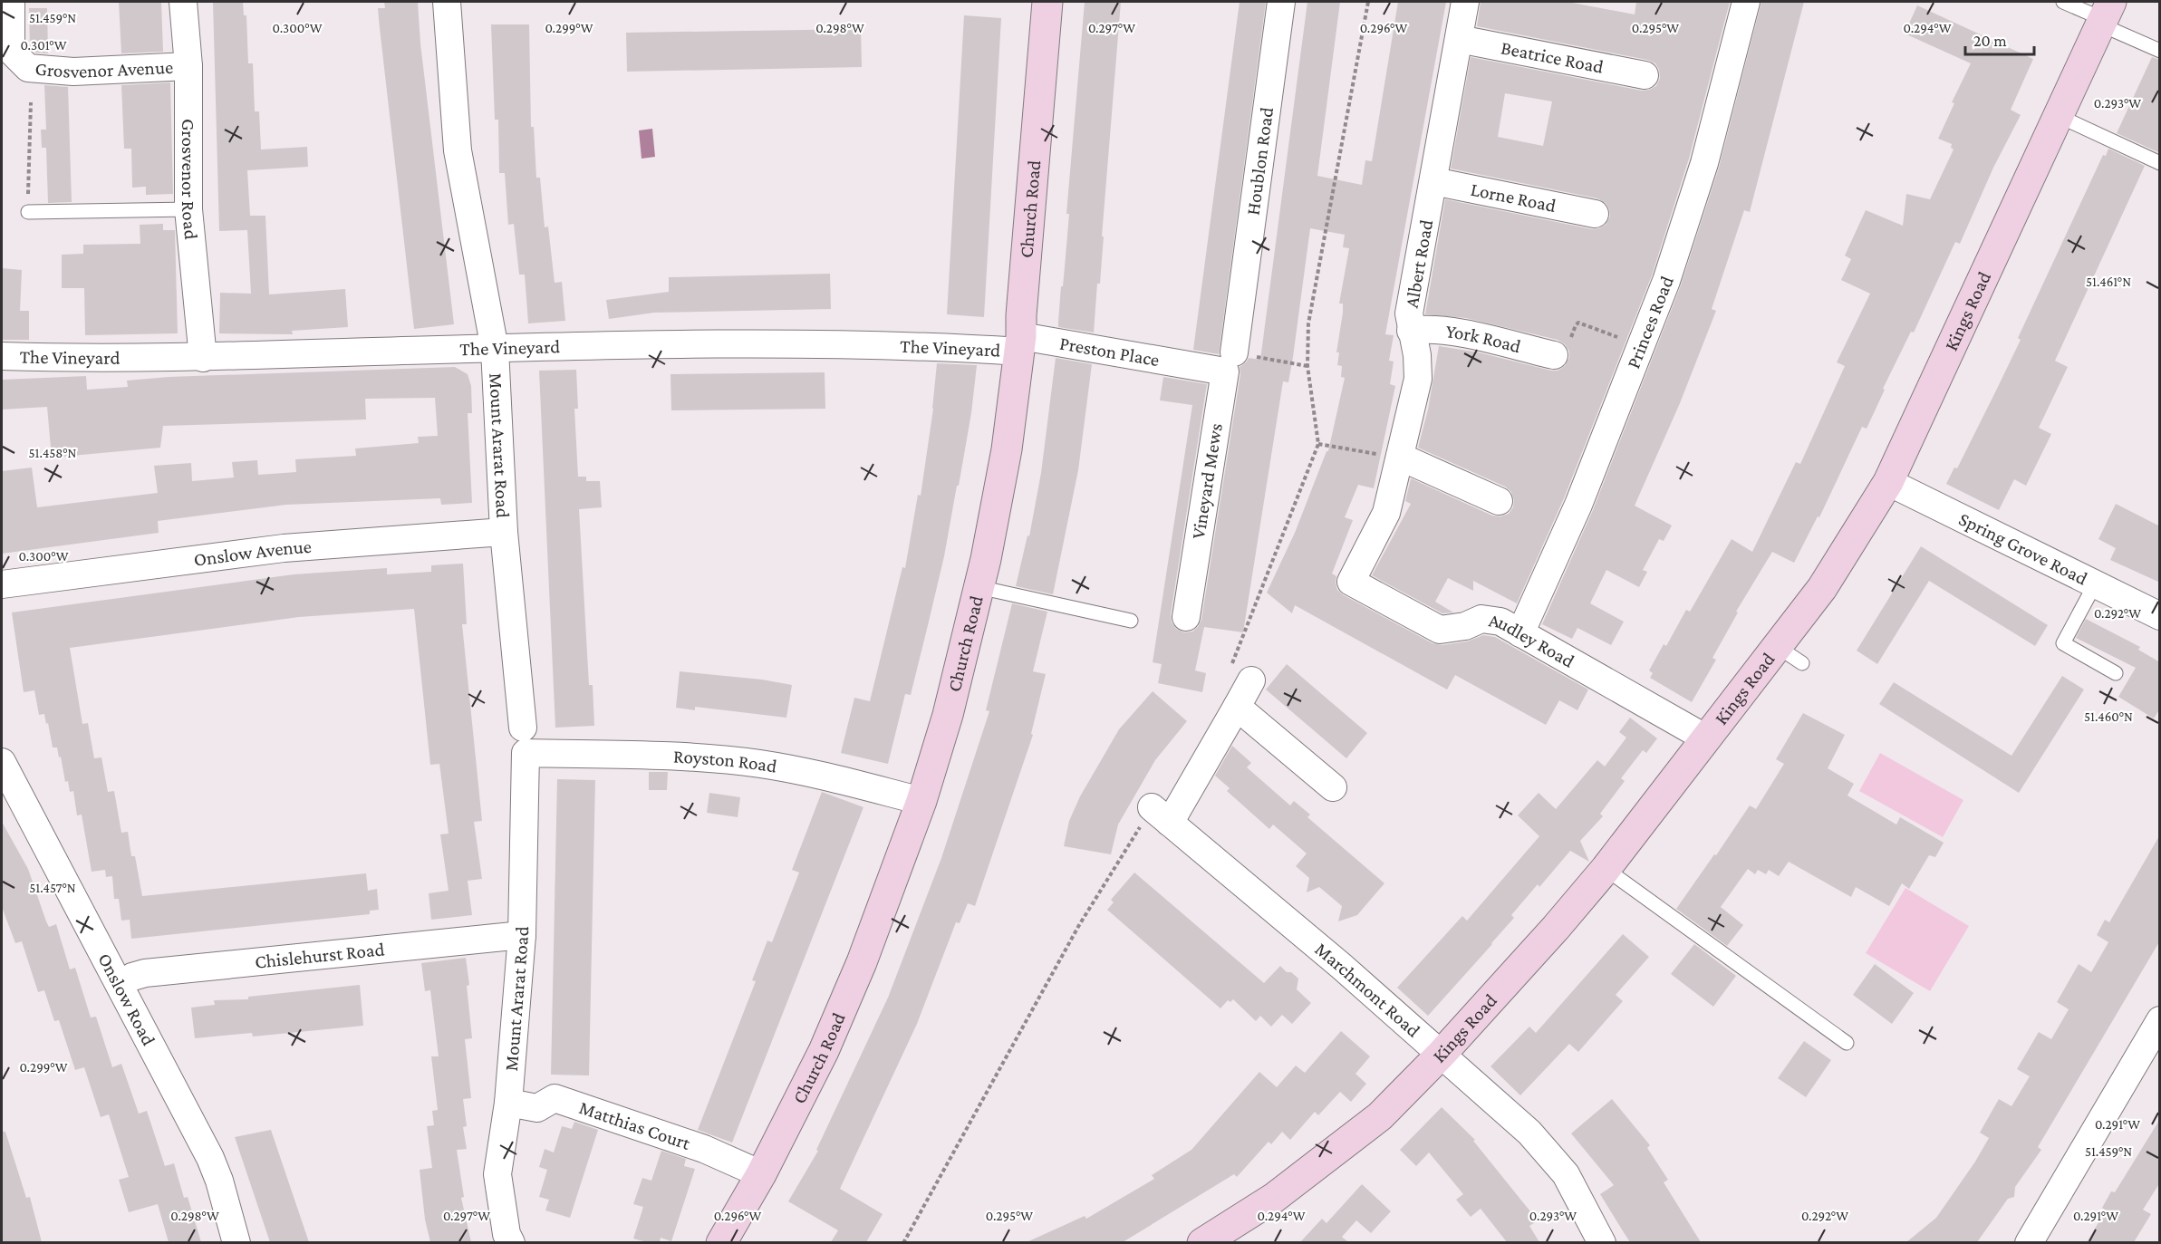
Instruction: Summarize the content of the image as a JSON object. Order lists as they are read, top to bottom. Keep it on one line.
{"streets":{"street":["Beatrice Road","Grosvenor Avenue","Houblon Road","Grosvenor Road","Lorne Road","Church Road","Albert Road","Kings Road","Princes Road","York Road","The Vineyard","Preston Place","Mount Ararat Road","Vineyard Mews","Spring Grove Road","Onslow Avenue","Audley Road","Royston Road","Chislehurst Road","Marchmont Road","Onslow Road","Matthias Court"]},"crossings":[["Beatrice Road","Albert Road"],["Grosvenor Avenue","Grosvenor Road"],["Grosvenor Road","The Vineyard"],["Lorne Road","Albert Road"],["Church Road","The Vineyard"],["Church Road","Preston Place"],["Church Road","Royston Road"],["Church Road","Matthias Court"],["Albert Road","York Road"],["Albert Road","Audley Road"],["Kings Road","Spring Grove Road"],["Kings Road","Audley Road"],["Kings Road","Marchmont Road"],["Princes Road","Audley Road"],["The Vineyard","Preston Place"],["The Vineyard","Mount Ararat Road"],["Preston Place","Vineyard Mews"],["Mount Ararat Road","Onslow Avenue"],["Mount Ararat Road","Royston Road"],["Mount Ararat Road","Chislehurst Road"],["Mount Ararat Road","Matthias Court"],["Chislehurst Road","Onslow Road"]],"scale_bar":"20 m","coordinates":["51.459°N","0.300°W","0.299°W","0.298°W","0.297°W","0.296°W","0.295°W","0.294°W","0.301°W","0.293°W","51.461°N","51.458°N","0.292°W","51.460°N","51.457°N","0.291°W"]}
